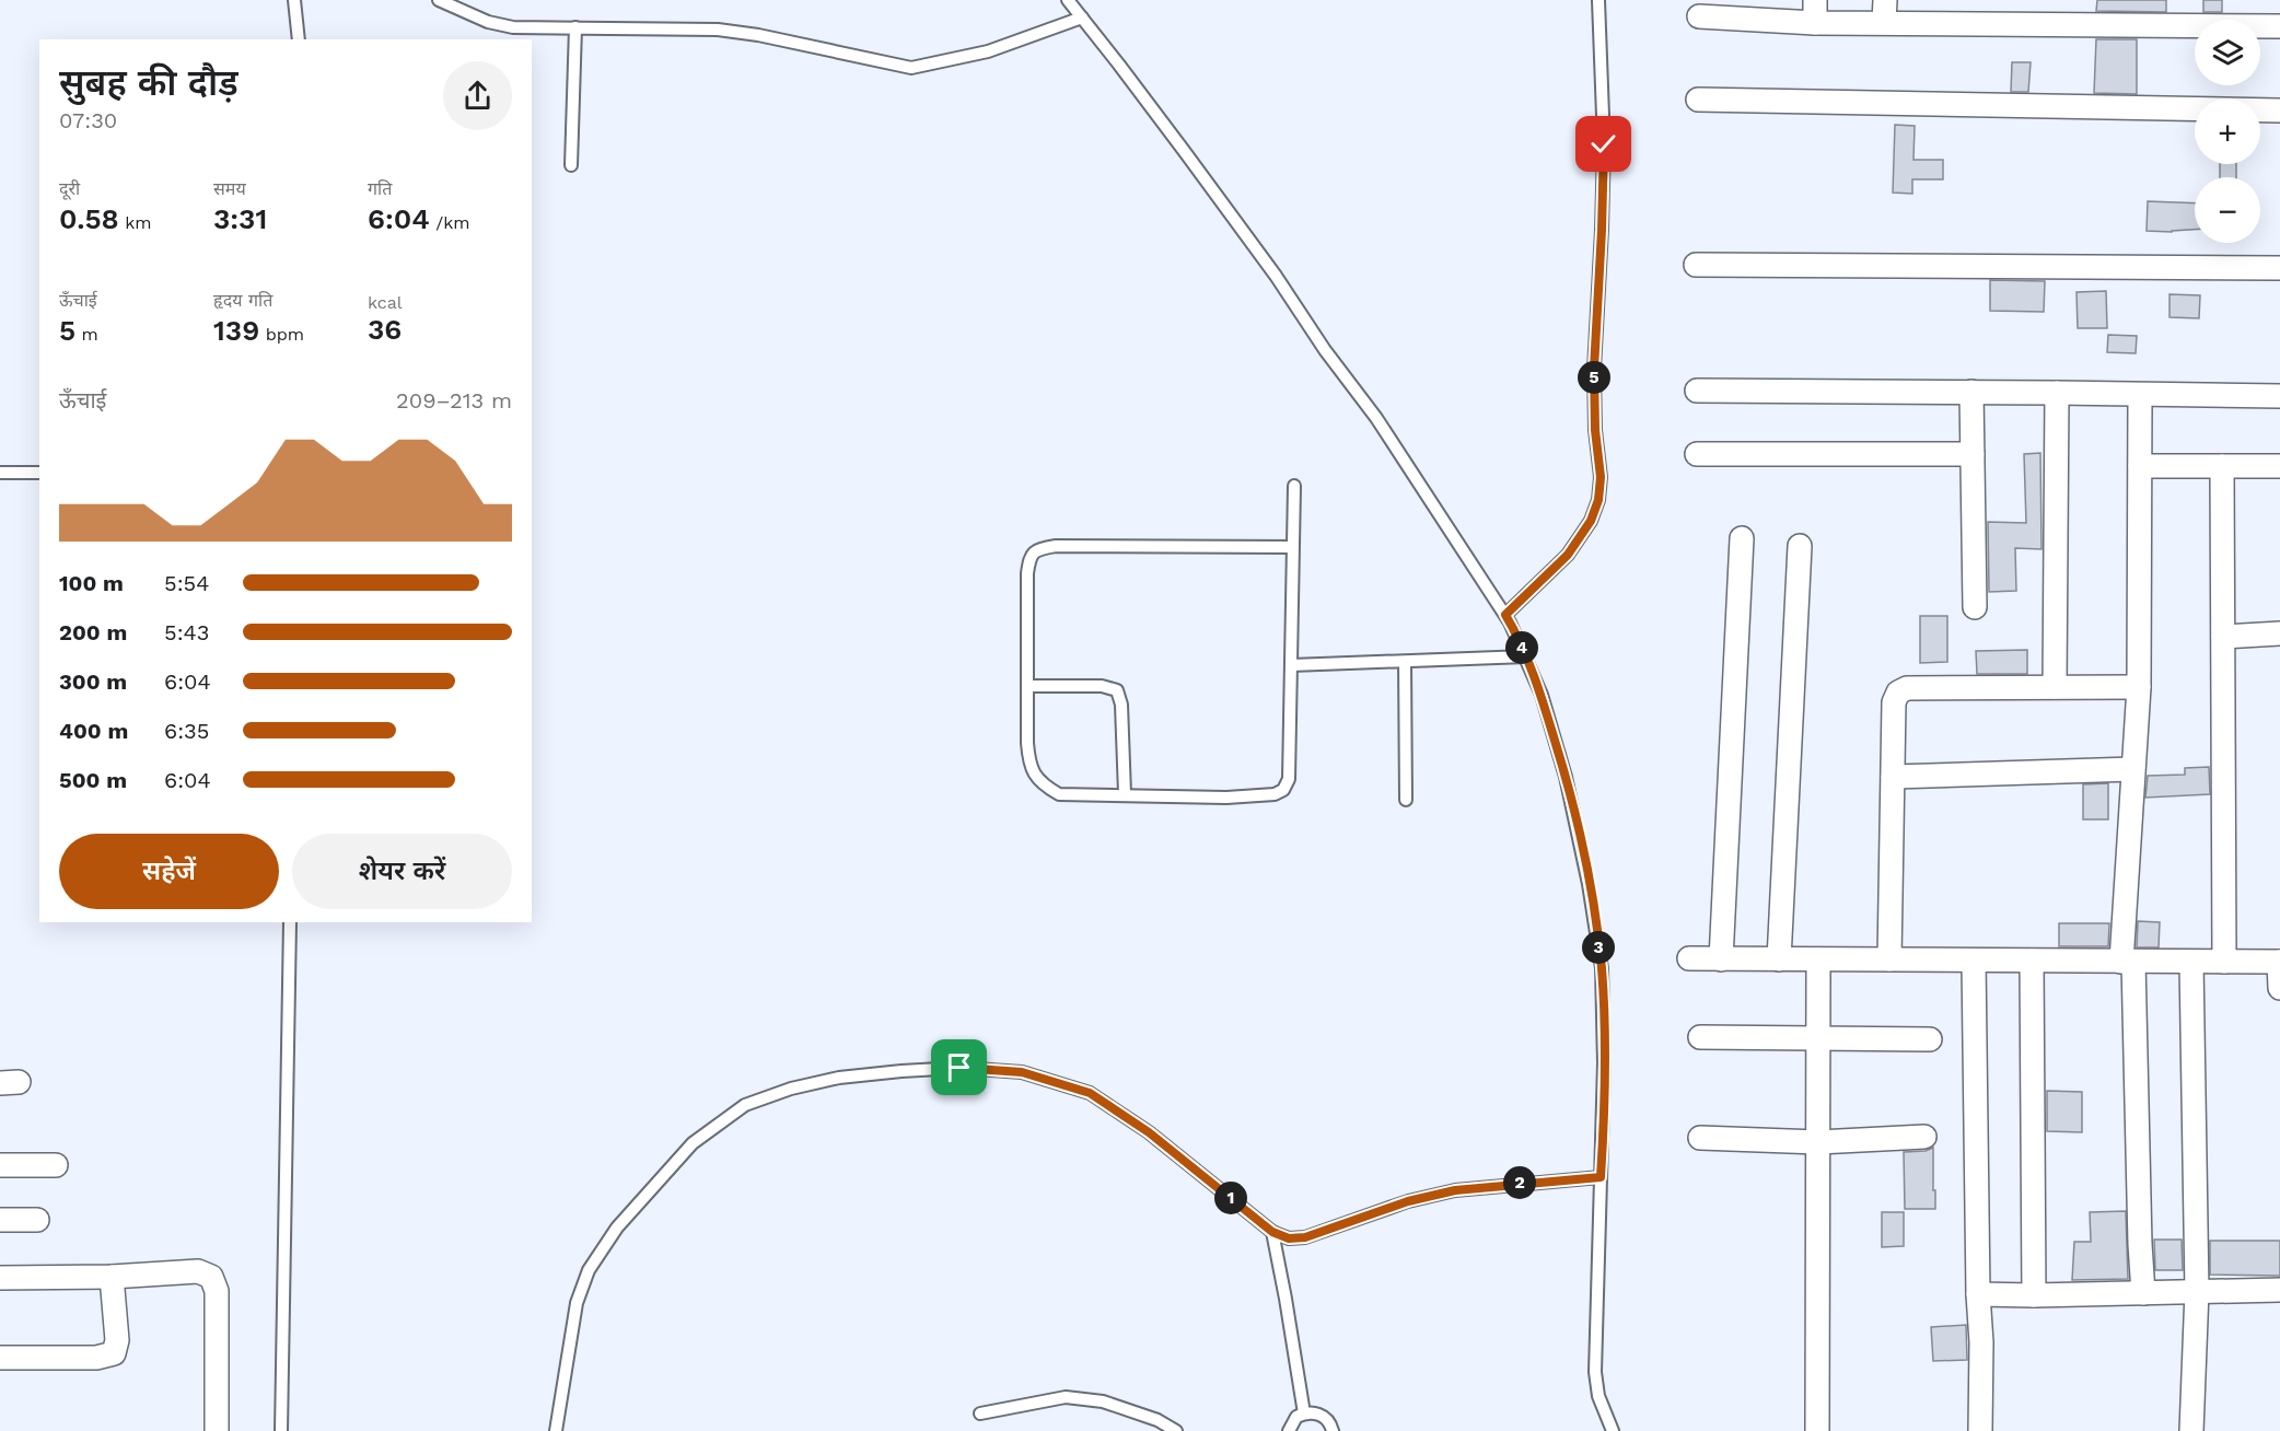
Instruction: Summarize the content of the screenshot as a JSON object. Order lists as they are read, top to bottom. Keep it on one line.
{"page":{"map_buttons":["+","−"],"heading":["सुबह की दौड़","07:30"],"stats":[["दूरी","0.58 km"],["समय","3:31"],["गति","6:04 /km"],["ऊँचाई","5 m"],["हृदय गति","139 bpm"],["kcal","36"]],"pins":["5","4","3","2","1"],"chart":["ऊँचाई","209–213 m"],"list":[{"name":"100 m","note":"5:54"},{"name":"200 m","note":"5:43"},{"name":"300 m","note":"6:04"},{"name":"400 m","note":"6:35"},{"name":"500 m","note":"6:04"}],"buttons":["सहेजें","शेयर करें"]}}
